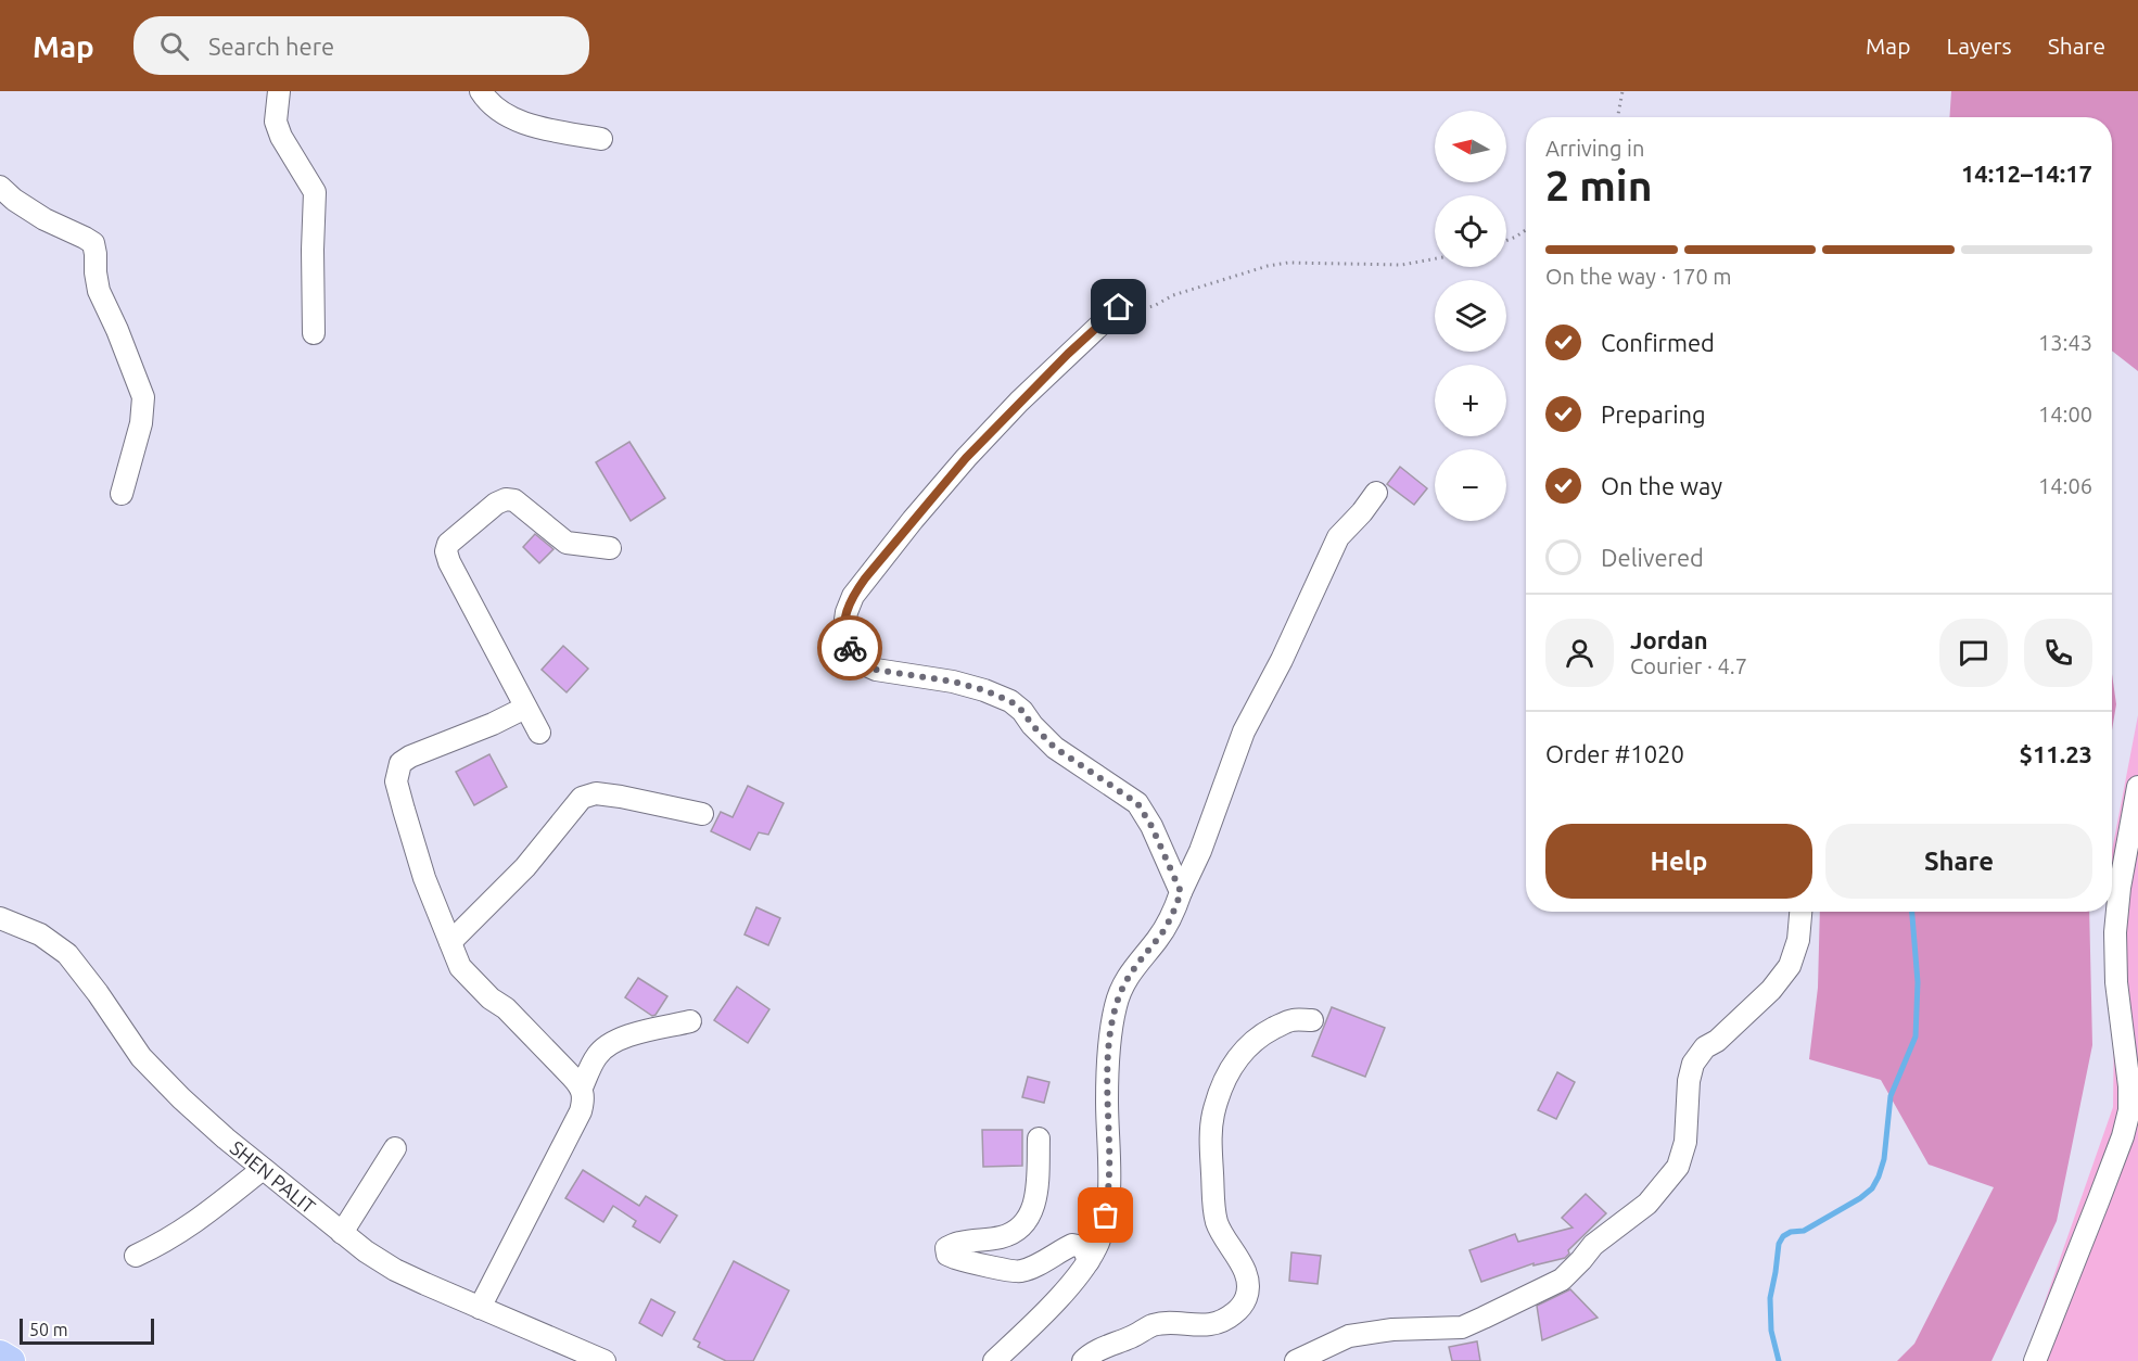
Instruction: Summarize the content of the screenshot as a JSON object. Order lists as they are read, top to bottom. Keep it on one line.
{"streets":{"street":["SHEN PALIT"]},"scale_bar":"50 m","north":"left","page":{"header":"Map","search":"Search here","nav":["Map","Layers","Share"],"map_buttons":["+","−"],"heading":["2 min","Arriving in","14:12–14:17"],"panel":["Jordan","Courier · 4.7","Order #1020","$11.23"],"bar":"On the way · 170 m","list":[["Confirmed","13:43"],["Preparing","14:00"],["On the way","14:06"],"Delivered"],"buttons":["Help","Share"],"scale":"50 m"}}
